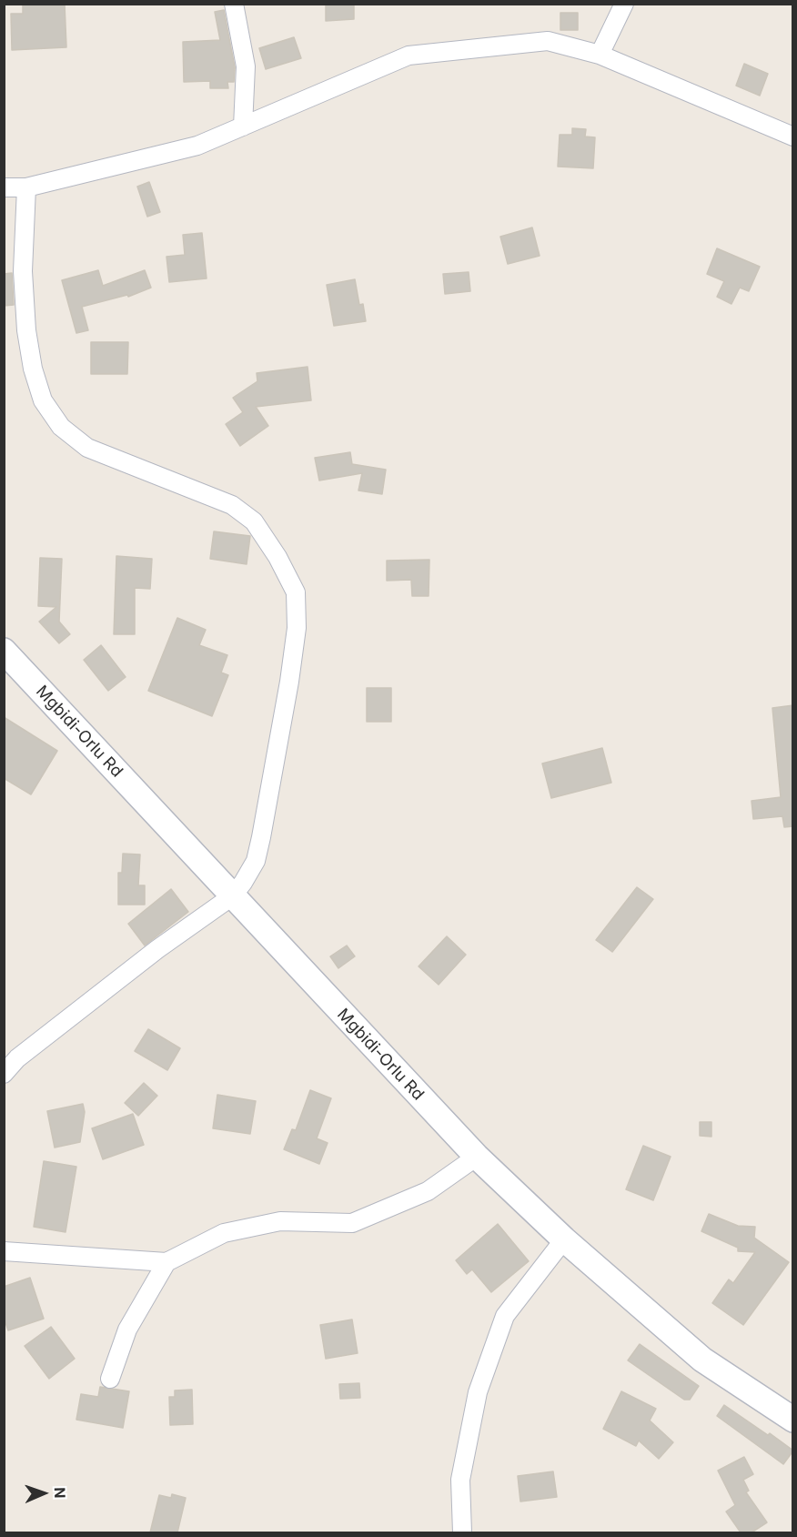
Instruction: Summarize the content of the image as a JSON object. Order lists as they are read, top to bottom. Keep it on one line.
{"streets":{"main road":["Mgbidi-Orlu Rd"]},"north":"right"}
